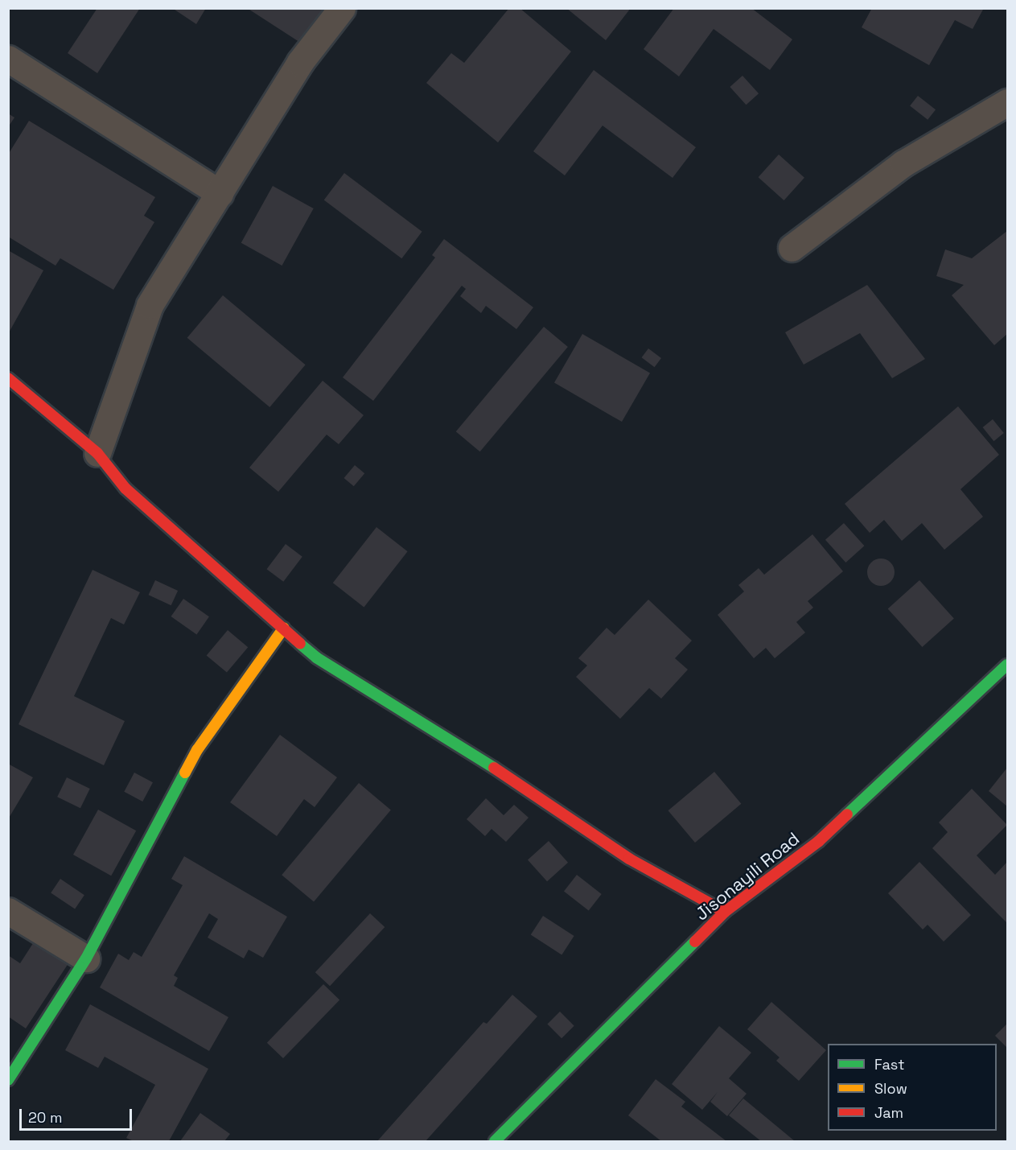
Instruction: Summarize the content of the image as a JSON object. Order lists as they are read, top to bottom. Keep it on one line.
{"streets":{"street":["Jisonayili Road"]},"legend":["Fast","Slow","Jam"],"scale_bar":"20 m"}
